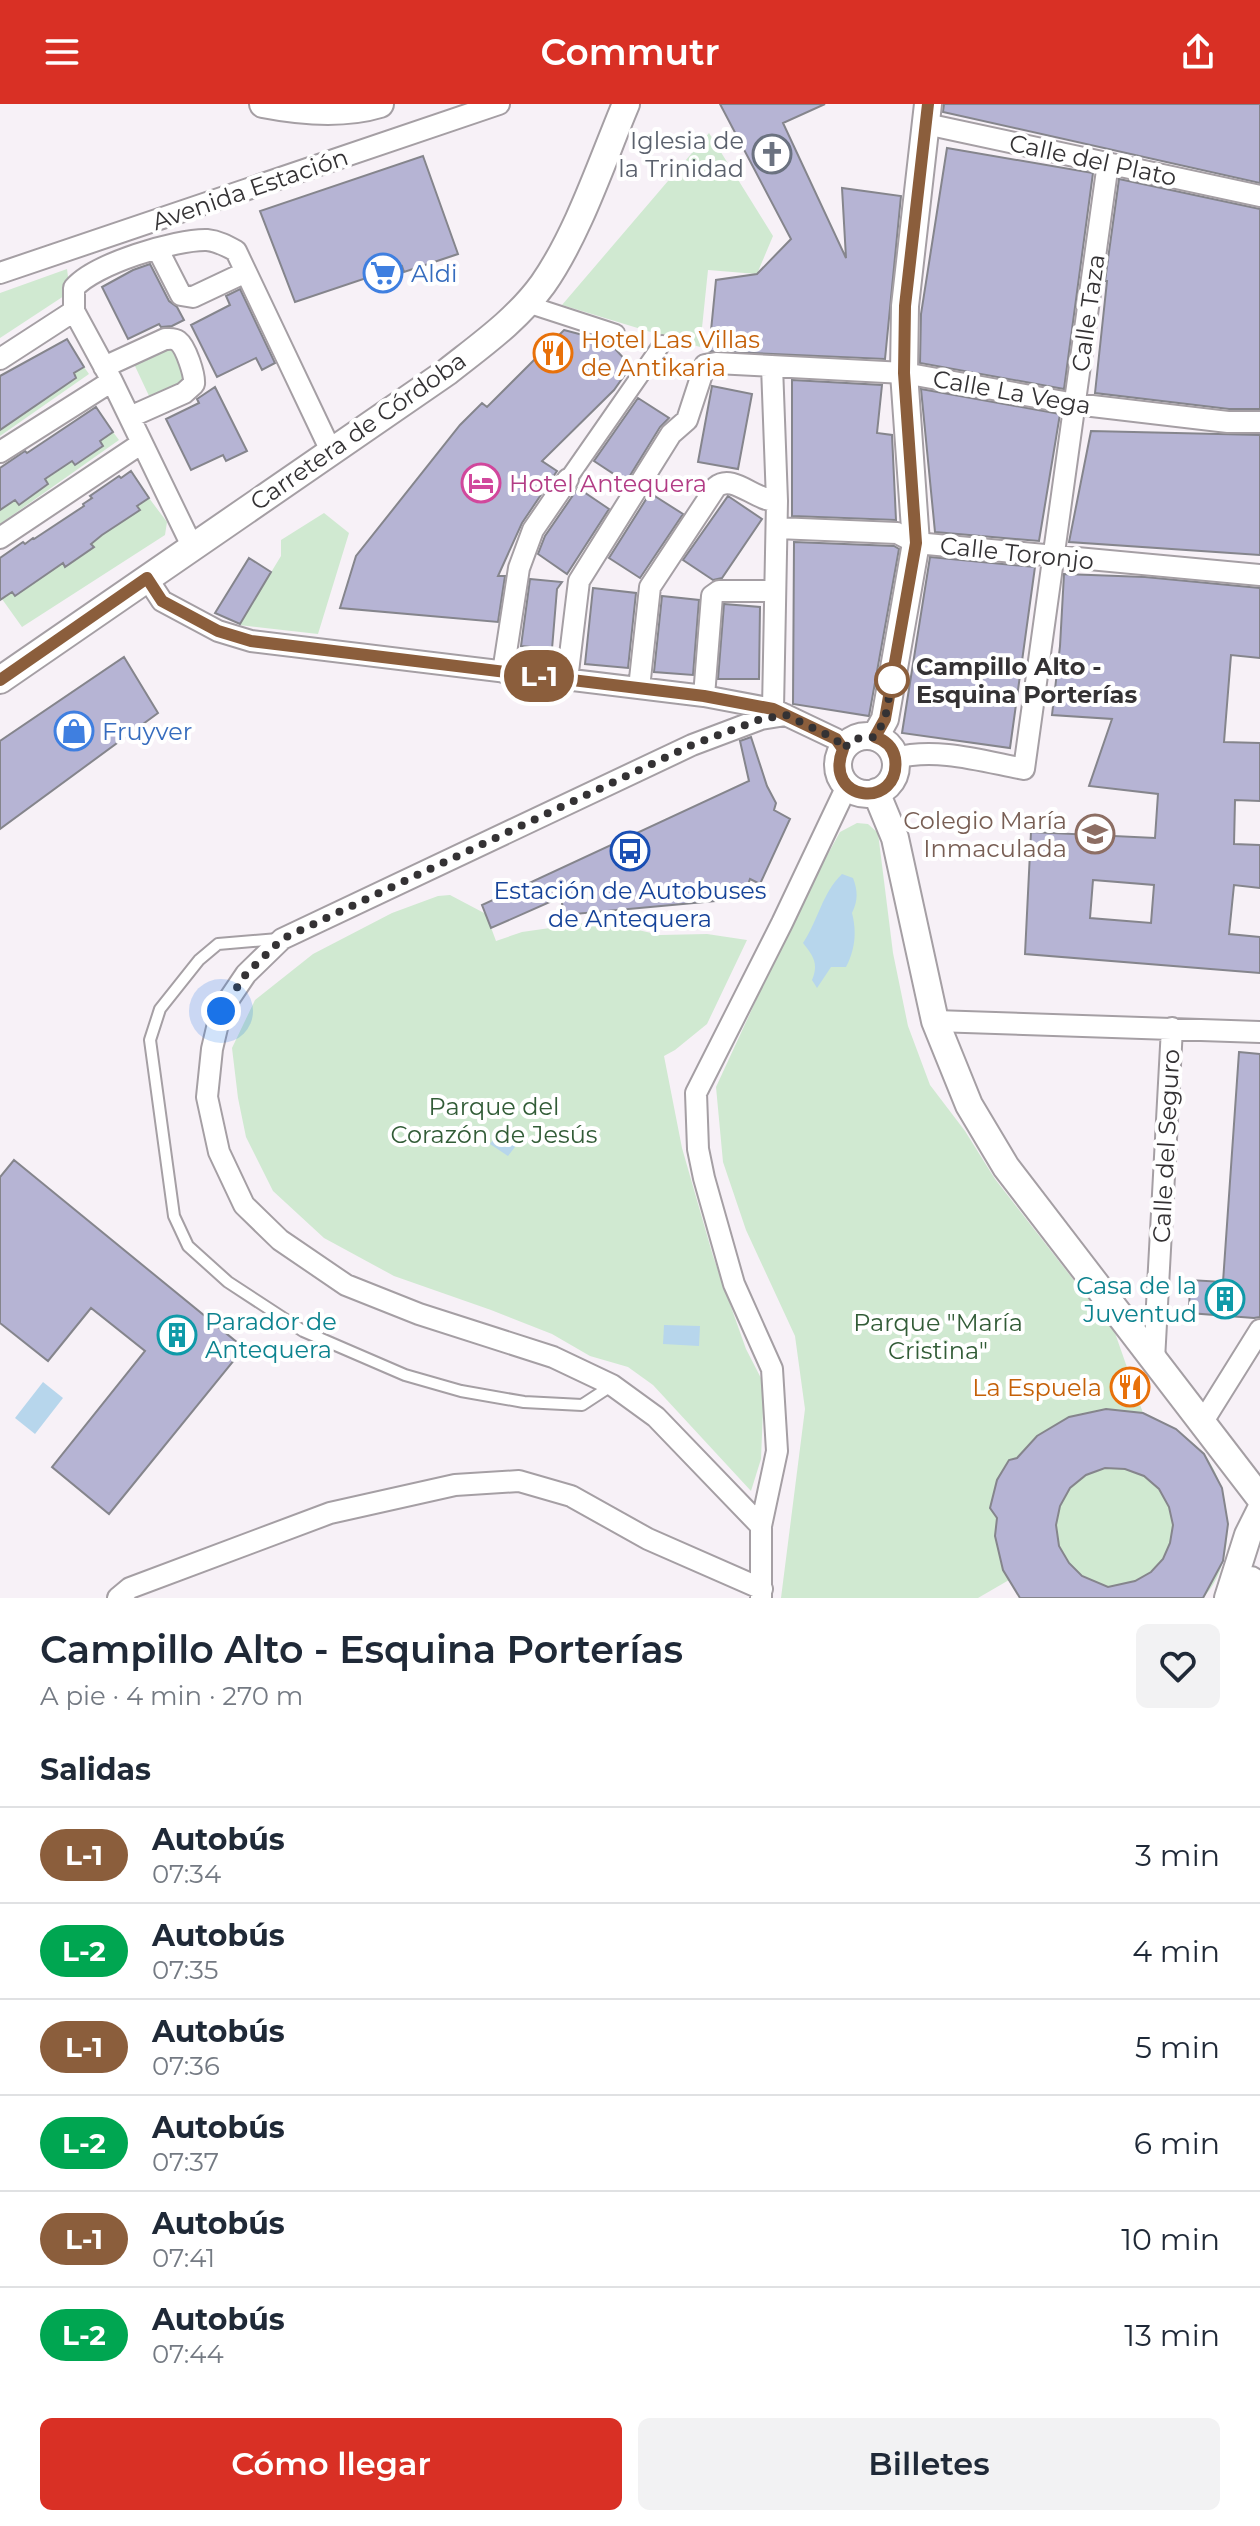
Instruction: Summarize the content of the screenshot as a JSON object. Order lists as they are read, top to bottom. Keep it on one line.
{"streets":{"street":["Calle del Plato","Avenida Estación","Calle Taza","Calle La Vega","Carretera de Córdoba","Calle Toronjo","Calle del Seguro"]},"crossings":[["Calle del Plato","Calle Taza"],["Calle Taza","Calle La Vega"],["Calle Taza","Calle Toronjo"]],"parks":["Parque del Corazón de Jesús","Parque \"María Cristina\""],"places":{"church":["Iglesia de la Trinidad"],"supermarket":["Aldi"],"restaurant":["Hotel Las Villas de Antikaria","La Espuela"],"hotel":["Hotel Antequera"],"other":["Campillo Alto - Esquina Porterías"],"shop":["Fruyver"],"school or university":["Colegio María Inmaculada"],"bus stop":["Estación de Autobuses de Antequera"],"building":["Casa de la Juventud","Parador de Antequera"]},"lines":["bus line L-1"],"page":{"header":"Commutr","on_map":"L-1","heading":[["Campillo Alto - Esquina Porterías","A pie · 4 min · 270 m"],"Salidas"],"list":[{"mark":"L-1","name":"Autobús","note":"07:34","value":"3 min"},{"mark":"L-2","name":"Autobús","note":"07:35","value":"4 min"},{"mark":"L-1","name":"Autobús","note":"07:36","value":"5 min"},{"mark":"L-2","name":"Autobús","note":"07:37","value":"6 min"},{"mark":"L-1","name":"Autobús","note":"07:41","value":"10 min"},{"mark":"L-2","name":"Autobús","note":"07:44","value":"13 min"}],"buttons":["Cómo llegar","Billetes"]}}
